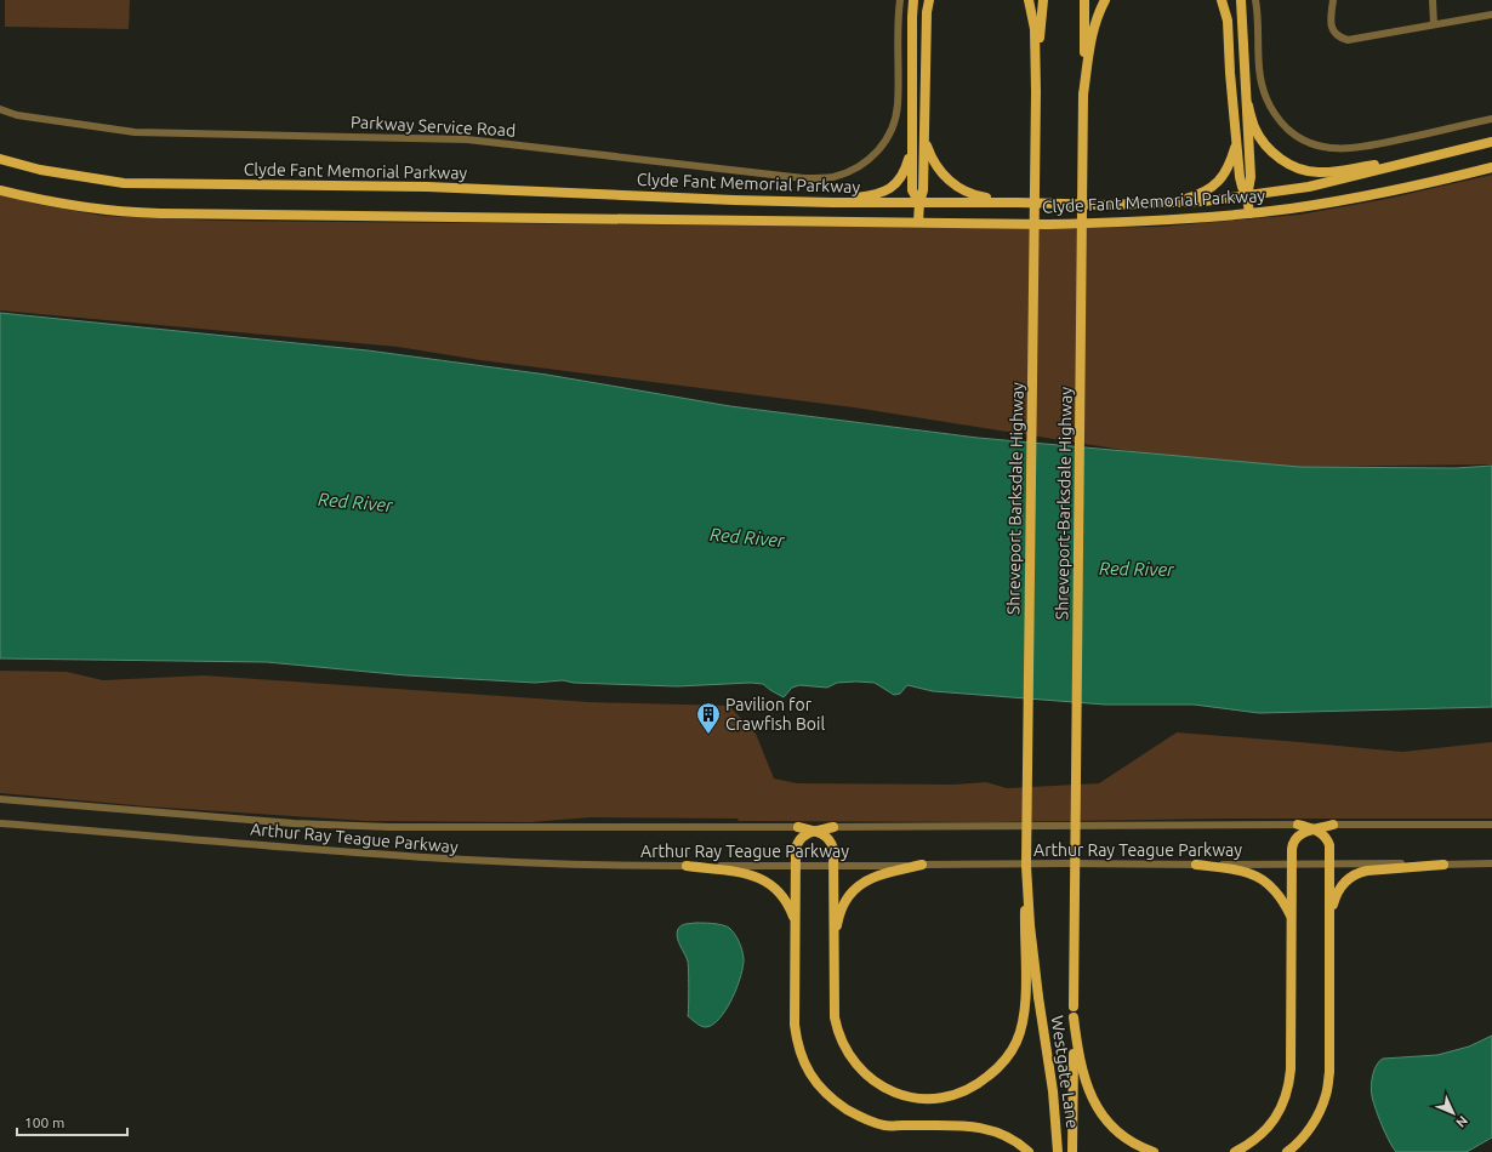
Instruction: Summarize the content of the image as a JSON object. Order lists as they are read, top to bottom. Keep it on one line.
{"streets":{"main road":["Clyde Fant Memorial Parkway","Shreveport Barksdale Highway","Shreveport-Barksdale Highway","Westgate Lane"],"street":["Parkway Service Road","Arthur Ray Teague Parkway"]},"crossings":[["Shreveport Barksdale Highway","Westgate Lane"],["Shreveport-Barksdale Highway","Westgate Lane"]],"water":["Red River"],"places":{"building":["Pavilion for Crawfish Boil"]},"scale_bar":"100 m","north":"bottom right"}
